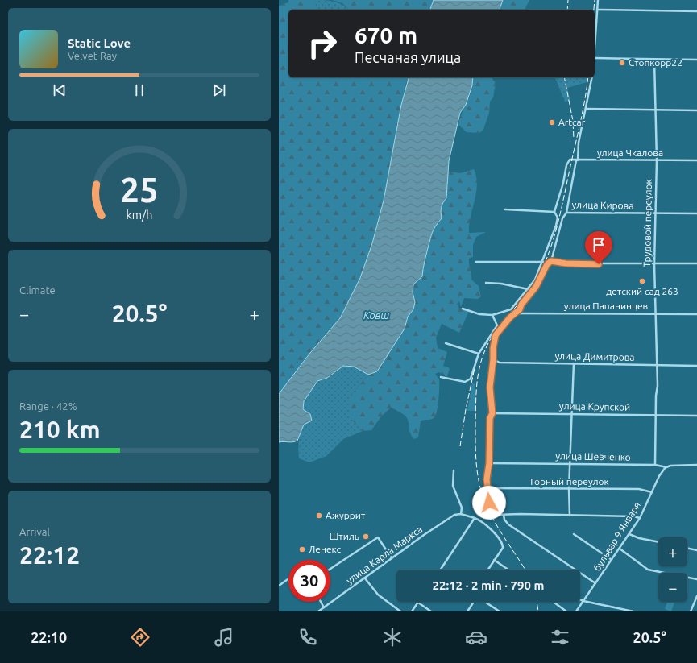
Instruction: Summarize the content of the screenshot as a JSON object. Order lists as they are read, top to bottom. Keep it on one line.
{"streets":{"street":["улица Чкалова","улица Кирова","Трудовой переулок","улица Папанинцев","улица Димитрова","улица Крупской","улица Шевченко","Горный переулок","бульвар 9 Января","улица Карла Маркса"]},"crossings":[["улица Чкалова","Трудовой переулок"],["улица Кирова","Трудовой переулок"],["Трудовой переулок","улица Папанинцев"],["Трудовой переулок","улица Димитрова"],["Трудовой переулок","улица Крупской"],["Трудовой переулок","улица Шевченко"],["улица Шевченко","бульвар 9 Января"],["Горный переулок","бульвар 9 Января"]],"water":["Ковш"],"places":["Стопкорр22","Artcar","детский сад 263","Ажуррит","Штиль","Ленекс"],"page":{"turn":["670 m","Песчаная улица"],"song":["Static Love","Velvet Ray"],"tile":["Climate",["Range · 42%","210 km"],["Arrival","22:12"]],"heat":["−","20.5°","+"],"map_buttons":["+","−"],"limit":"30","trip":"22:12 · 2 min · 790 m","tabs":["22:10","20.5°"],"gauge":["25","km/h"]}}
